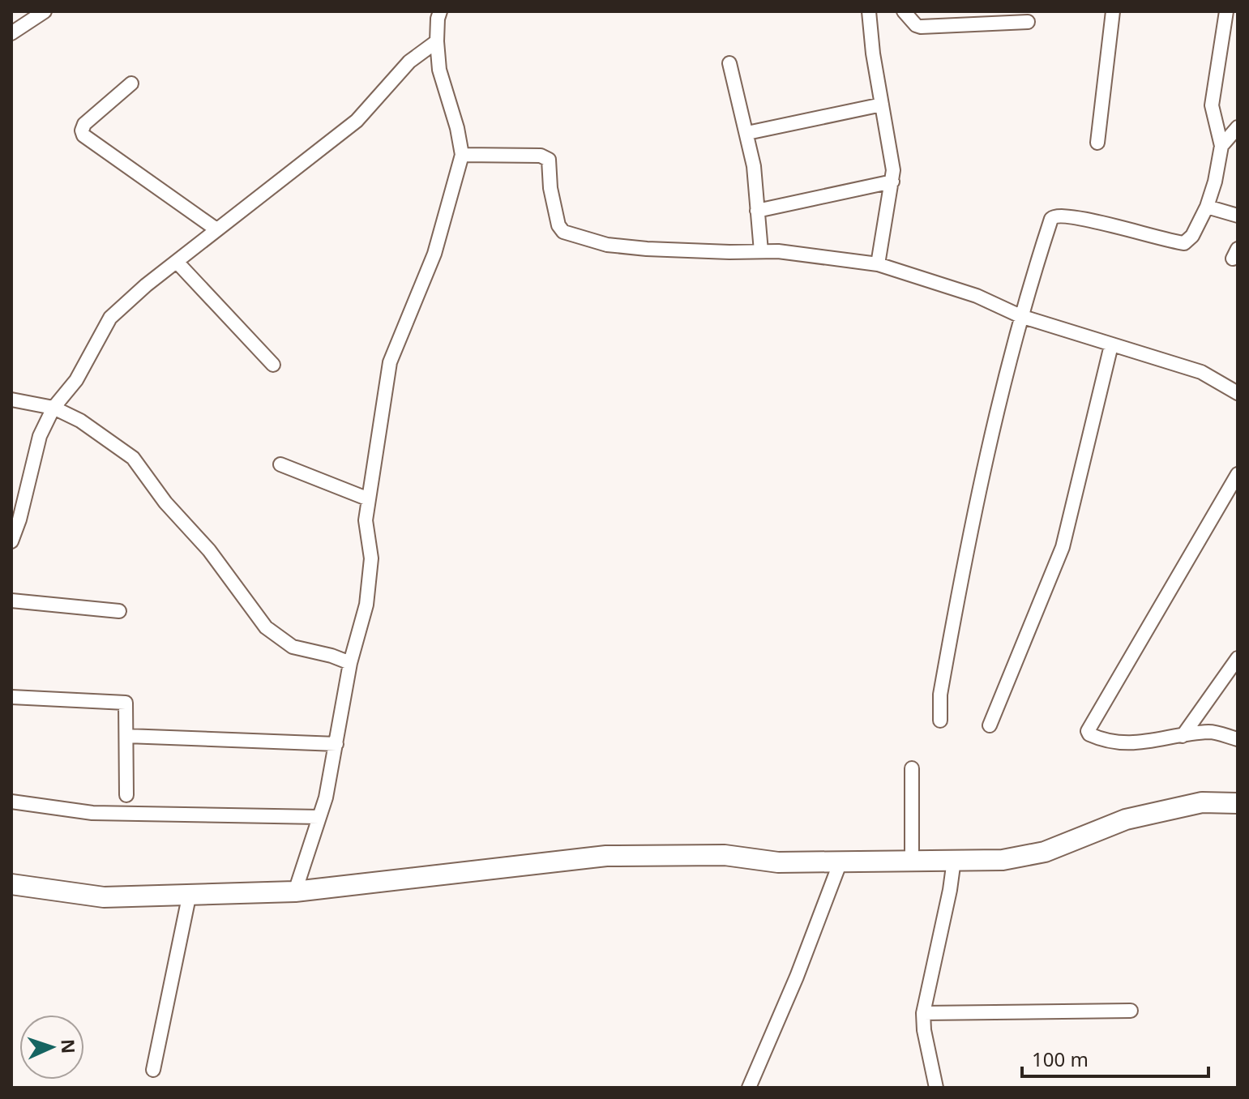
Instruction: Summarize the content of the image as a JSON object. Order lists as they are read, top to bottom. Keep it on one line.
{"scale_bar":"100 m","north":"right"}
